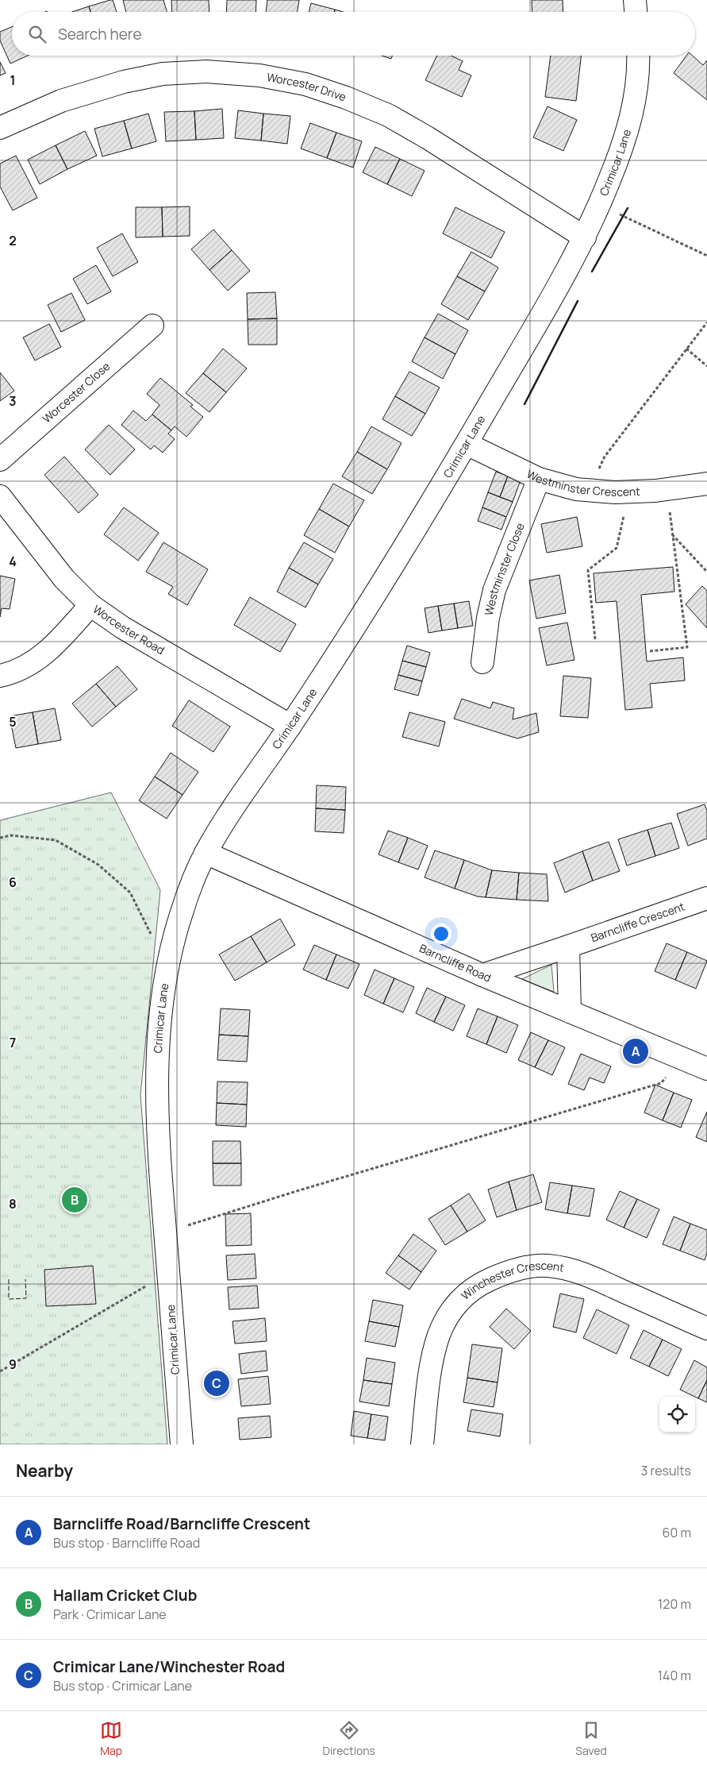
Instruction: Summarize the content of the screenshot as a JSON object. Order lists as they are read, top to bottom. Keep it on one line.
{"streets":{"street":["Worcester Drive","Crimicar Lane","Worcester Close","Westminster Crescent","Westminster Close","Worcester Road","Barncliffe Crescent","Barncliffe Road","Winchester Crescent"]},"crossings":[["Worcester Drive","Crimicar Lane"],["Crimicar Lane","Westminster Crescent"],["Crimicar Lane","Worcester Road"],["Crimicar Lane","Barncliffe Road"],["Westminster Crescent","Westminster Close"],["Barncliffe Crescent","Barncliffe Road"]],"page":{"search":"Search here","pins":["A","B","C"],"heading":["Nearby","3 results"],"list":[{"mark":"A","name":"Barncliffe Road/Barncliffe Crescent","note":"Bus stop · Barncliffe Road","value":"60 m"},{"mark":"B","name":"Hallam Cricket Club","note":"Park · Crimicar Lane","value":"120 m"},{"mark":"C","name":"Crimicar Lane/Winchester Road","note":"Bus stop · Crimicar Lane","value":"140 m"}],"nav":["Map","Directions","Saved"]},"grid":{"rows":["1","2","3","4","5","6","7","8","9"]}}
